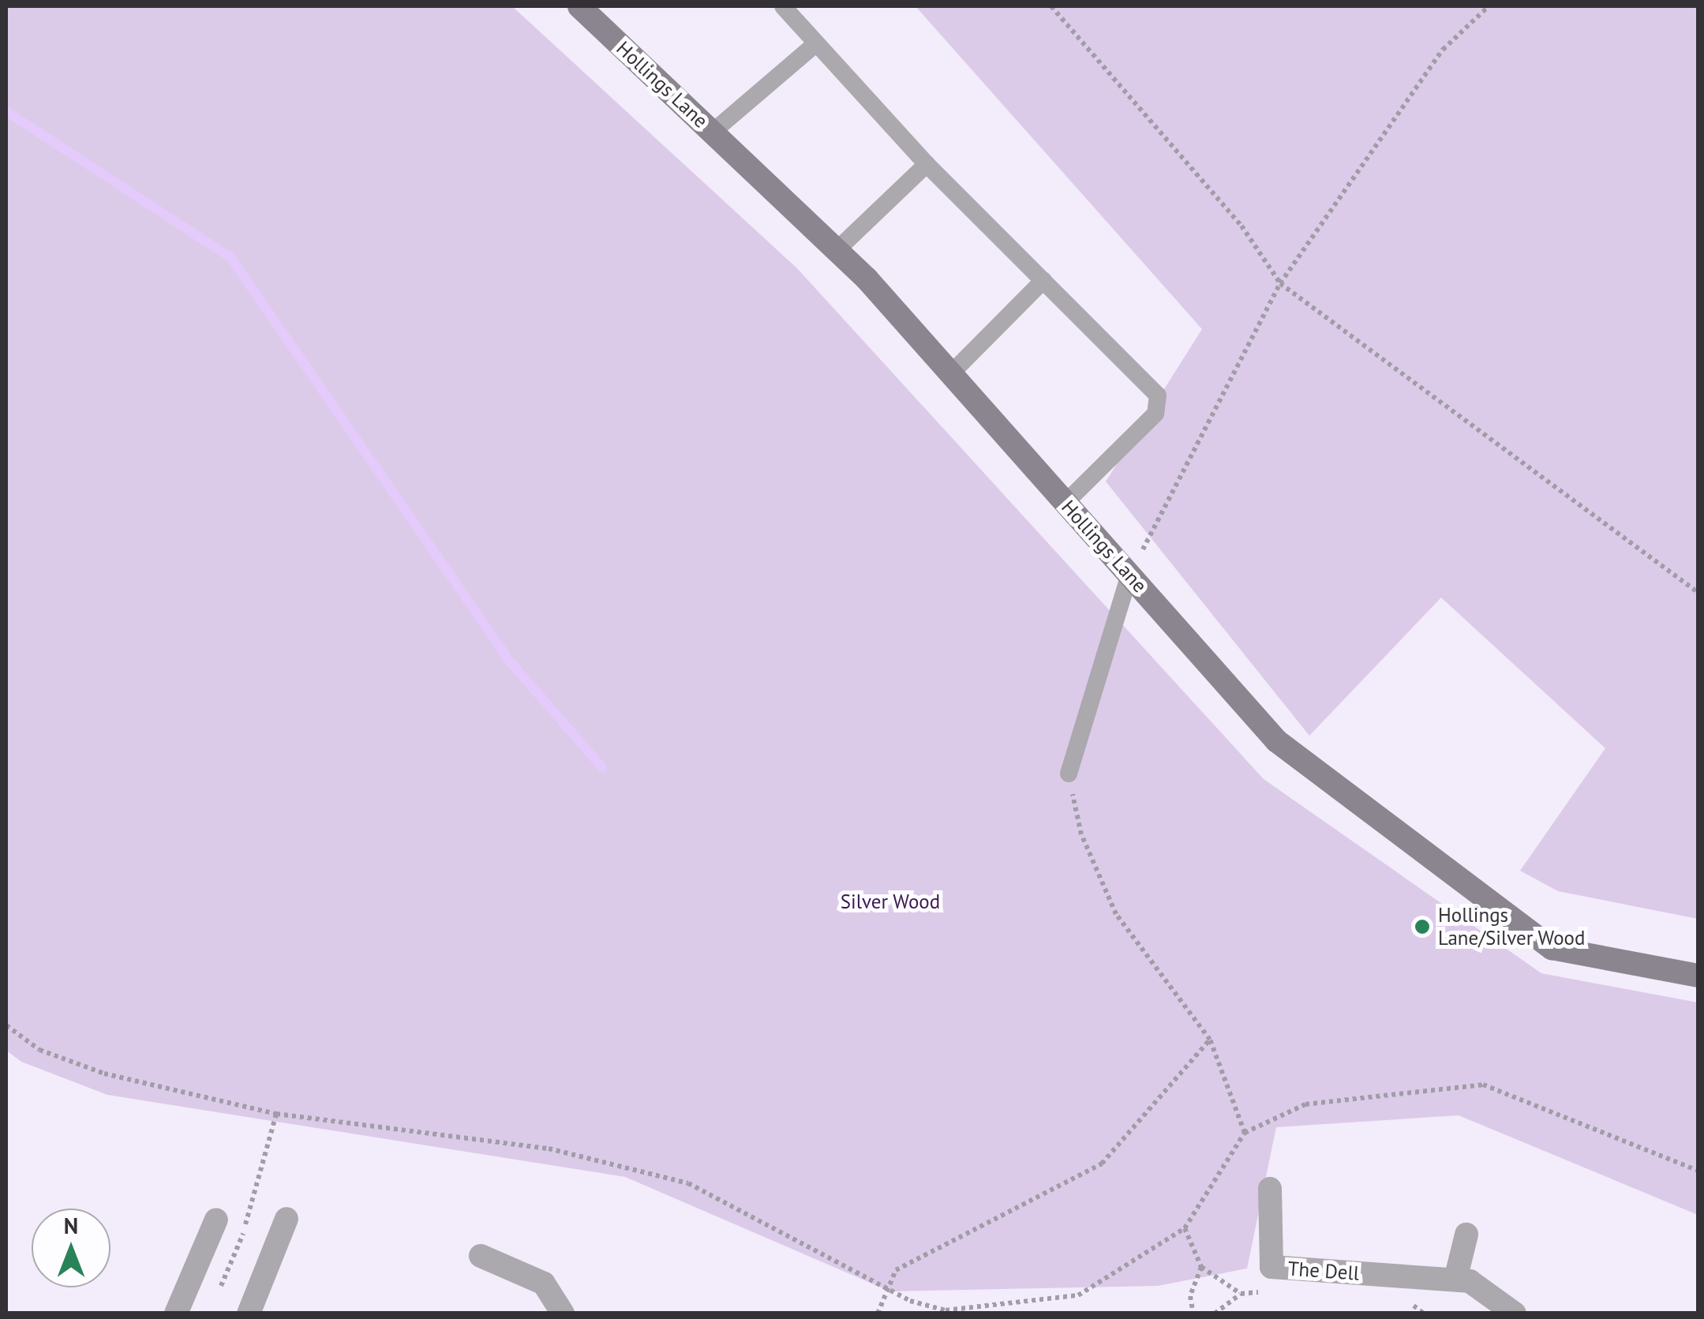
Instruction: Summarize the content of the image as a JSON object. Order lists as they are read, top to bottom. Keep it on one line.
{"streets":{"street":["Hollings Lane","The Dell"]},"parks":["Silver Wood"],"places":["Hollings Lane/Silver Wood"],"north":"top"}
